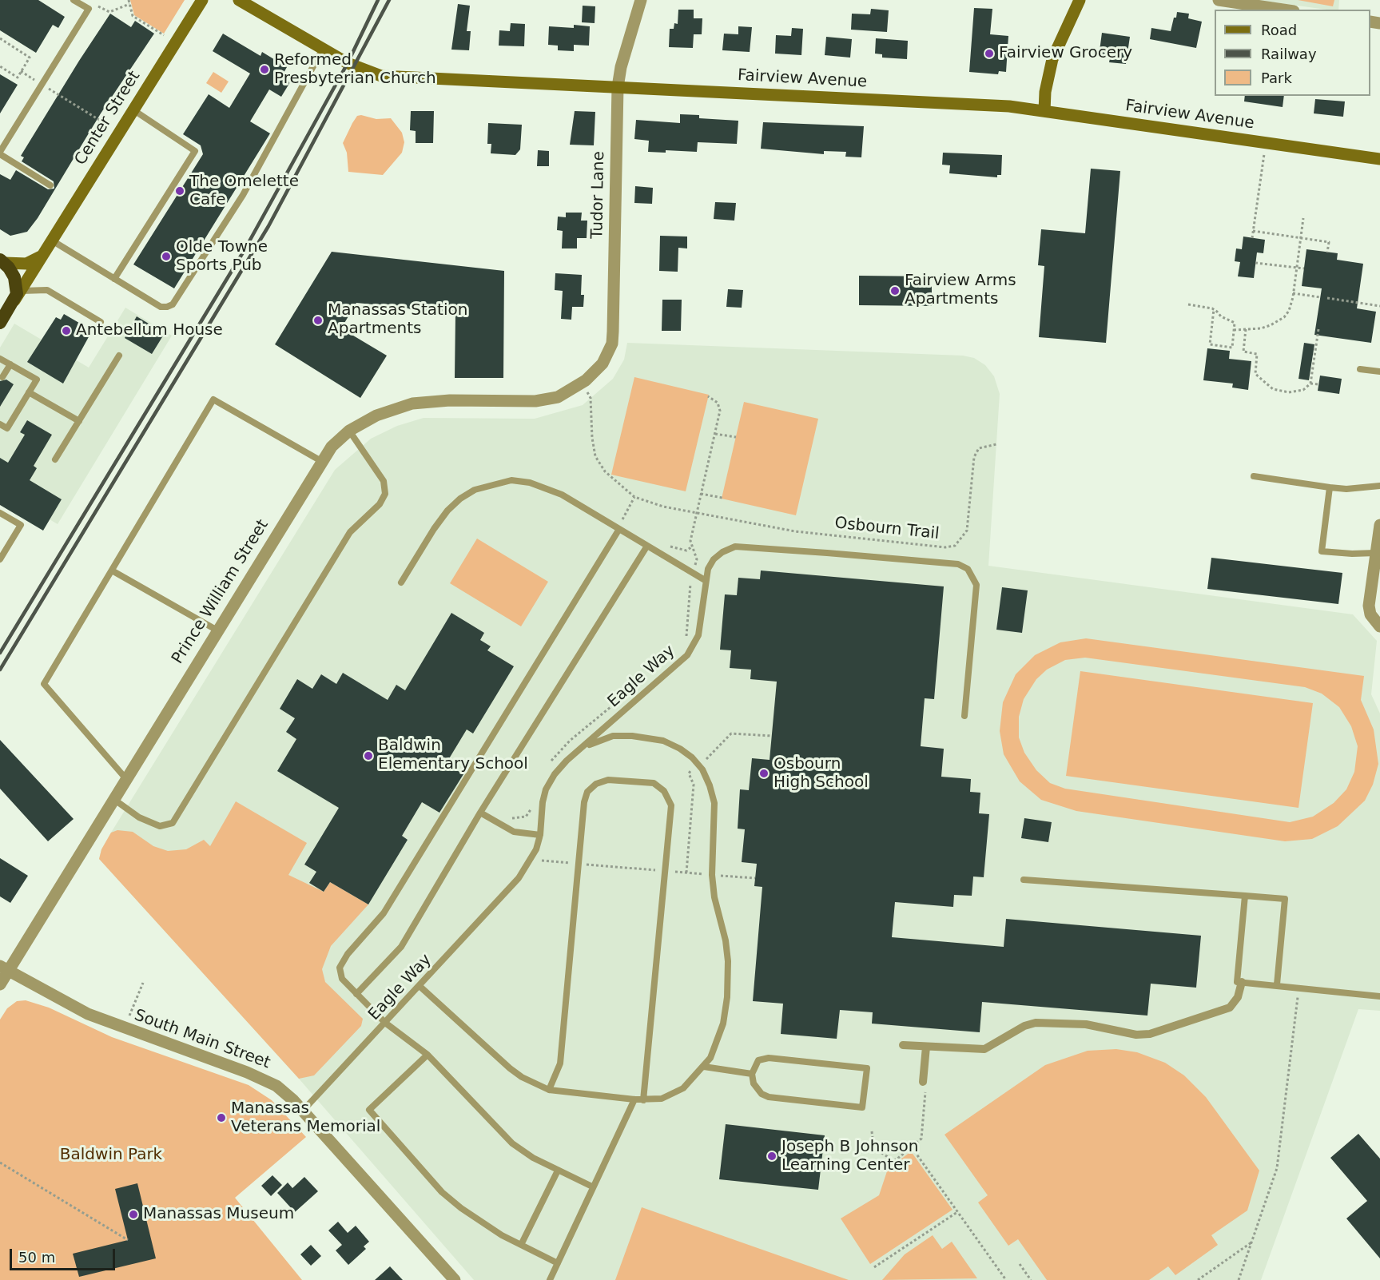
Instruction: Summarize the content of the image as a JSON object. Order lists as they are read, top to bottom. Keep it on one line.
{"streets":{"highway":["Center Street"],"main road":["Fairview Avenue"],"street":["Tudor Lane","Prince William Street","South Main Street"],"lane":["Eagle Way"],"path":["Osbourn Trail"]},"crossings":[["Fairview Avenue","Tudor Lane"],["Tudor Lane","Prince William Street"],["Prince William Street","South Main Street"],["Eagle Way","South Main Street"]],"parks":["Baldwin Park"],"places":["Fairview Grocery","Reformed Presbyterian Church","The Omelette Cafe","Olde Towne Sports Pub","Fairview Arms Apartments","Manassas Station Apartments","Antebellum House","Baldwin Elementary School","Osbourn High School","Manassas Veterans Memorial","Joseph B Johnson Learning Center","Manassas Museum"],"legend":["Road","Railway","Park"],"scale_bar":"50 m"}
